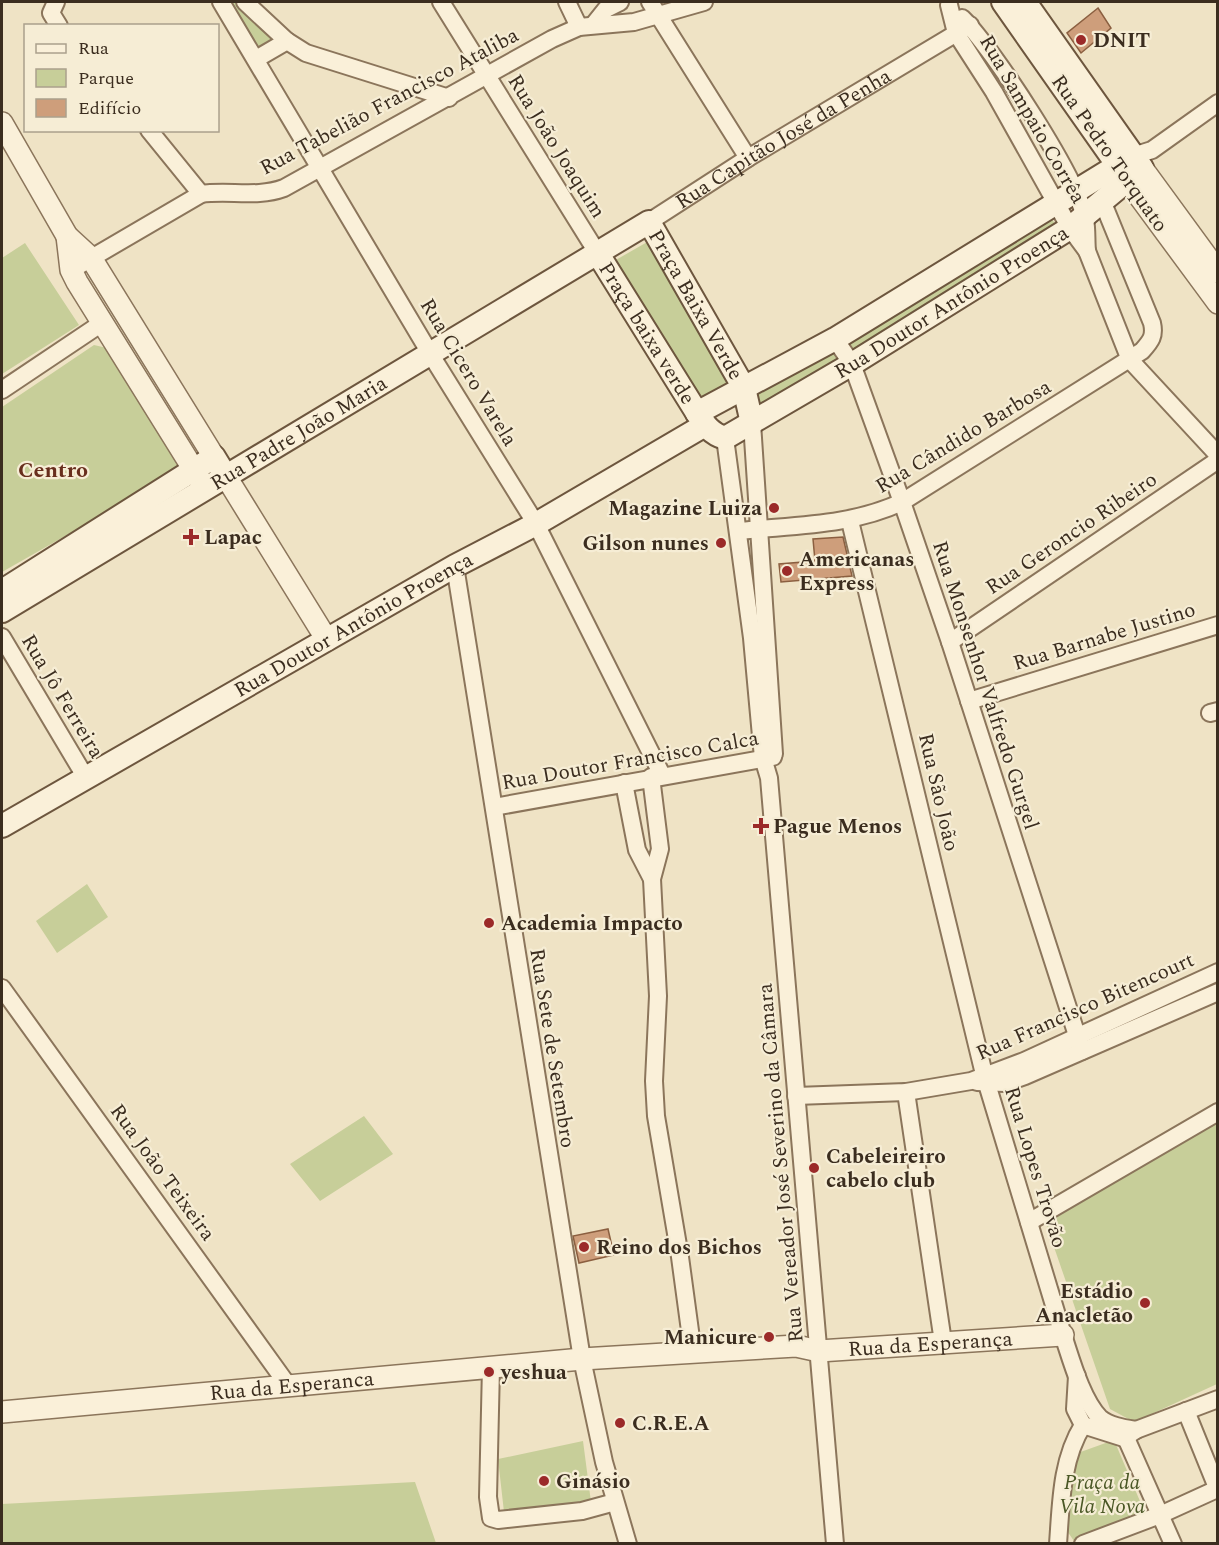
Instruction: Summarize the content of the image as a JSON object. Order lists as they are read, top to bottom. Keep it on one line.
{"streets":{"main road":["Rua Capitão José da Penha","Rua Pedro Torquato","Rua Doutor Antônio Proença","Praça Baixa Verde","Praça baixa verde","Rua Padre João Maria"],"street":["Rua Tabelião Francisco Ataliba","Rua Sampaio Corrêa","Rua João Joaquim","Rua Cicero Varela","Rua Cândido Barbosa","Rua Geroncio Ribeiro","Rua Barnabe Justino","Rua Monsenhor Valfredo Gurgel","Rua Jô Ferreira","Rua Doutor Francisco Calca","Rua São João","Rua Francisco Bitencourt","Rua Sete de Setembro","Rua Vereador José Severino da Câmara","Rua Lopes Trovão","Rua João Teixeira","Rua da Esperança","Rua da Esperanca"]},"crossings":[["Rua Tabelião Francisco Ataliba","Rua João Joaquim"],["Rua Tabelião Francisco Ataliba","Rua Cicero Varela"],["Rua Sampaio Corrêa","Rua Capitão José da Penha"],["Rua Sampaio Corrêa","Rua Doutor Antônio Proença"],["Rua Sampaio Corrêa","Rua Cândido Barbosa"],["Rua Capitão José da Penha","Rua João Joaquim"],["Rua Capitão José da Penha","Praça Baixa Verde"],["Rua Capitão José da Penha","Praça baixa verde"],["Rua Capitão José da Penha","Rua Padre João Maria"],["Rua João Joaquim","Praça baixa verde"],["Rua João Joaquim","Rua Padre João Maria"],["Rua Pedro Torquato","Rua Doutor Antônio Proença"],["Rua Doutor Antônio Proença","Praça Baixa Verde"],["Rua Doutor Antônio Proença","Praça baixa verde"],["Rua Doutor Antônio Proença","Rua Cicero Varela"],["Rua Doutor Antônio Proença","Rua Cândido Barbosa"],["Rua Doutor Antônio Proença","Rua Monsenhor Valfredo Gurgel"],["Rua Doutor Antônio Proença","Rua Jô Ferreira"],["Rua Doutor Antônio Proença","Rua Sete de Setembro"],["Rua Doutor Antônio Proença","Rua Vereador José Severino da Câmara"],["Praça Baixa Verde","Praça baixa verde"],["Praça Baixa Verde","Rua Vereador José Severino da Câmara"],["Praça baixa verde","Rua Padre João Maria"],["Rua Cicero Varela","Rua Padre João Maria"],["Rua Cicero Varela","Rua Doutor Francisco Calca"],["Rua Cândido Barbosa","Rua Monsenhor Valfredo Gurgel"],["Rua Cândido Barbosa","Rua São João"],["Rua Cândido Barbosa","Rua Vereador José Severino da Câmara"],["Rua Geroncio Ribeiro","Rua Monsenhor Valfredo Gurgel"],["Rua Barnabe Justino","Rua Monsenhor Valfredo Gurgel"],["Rua Monsenhor Valfredo Gurgel","Rua Francisco Bitencourt"],["Rua Doutor Francisco Calca","Rua Sete de Setembro"],["Rua Doutor Francisco Calca","Rua Vereador José Severino da Câmara"],["Rua São João","Rua Francisco Bitencourt"],["Rua São João","Rua Lopes Trovão"],["Rua Francisco Bitencourt","Rua Vereador José Severino da Câmara"],["Rua Francisco Bitencourt","Rua Lopes Trovão"],["Rua Sete de Setembro","Rua da Esperança"],["Rua Sete de Setembro","Rua da Esperanca"],["Rua Vereador José Severino da Câmara","Rua da Esperança"],["Rua Lopes Trovão","Rua da Esperança"],["Rua João Teixeira","Rua da Esperanca"],["Rua da Esperança","Rua da Esperanca"]],"districts":["Centro"],"parks":["Praça da Vila Nova"],"places":{"other":["DNIT","Magazine Luiza","Gilson nunes","Americanas Express","Academia Impacto","Cabeleireiro cabelo club","Reino dos Bichos","Estádio Anacletão","Manicure","yeshua","C.R.E.A","Ginásio"],"health":["Lapac","Pague Menos"]},"legend":["Rua","Parque","Edifício"]}
